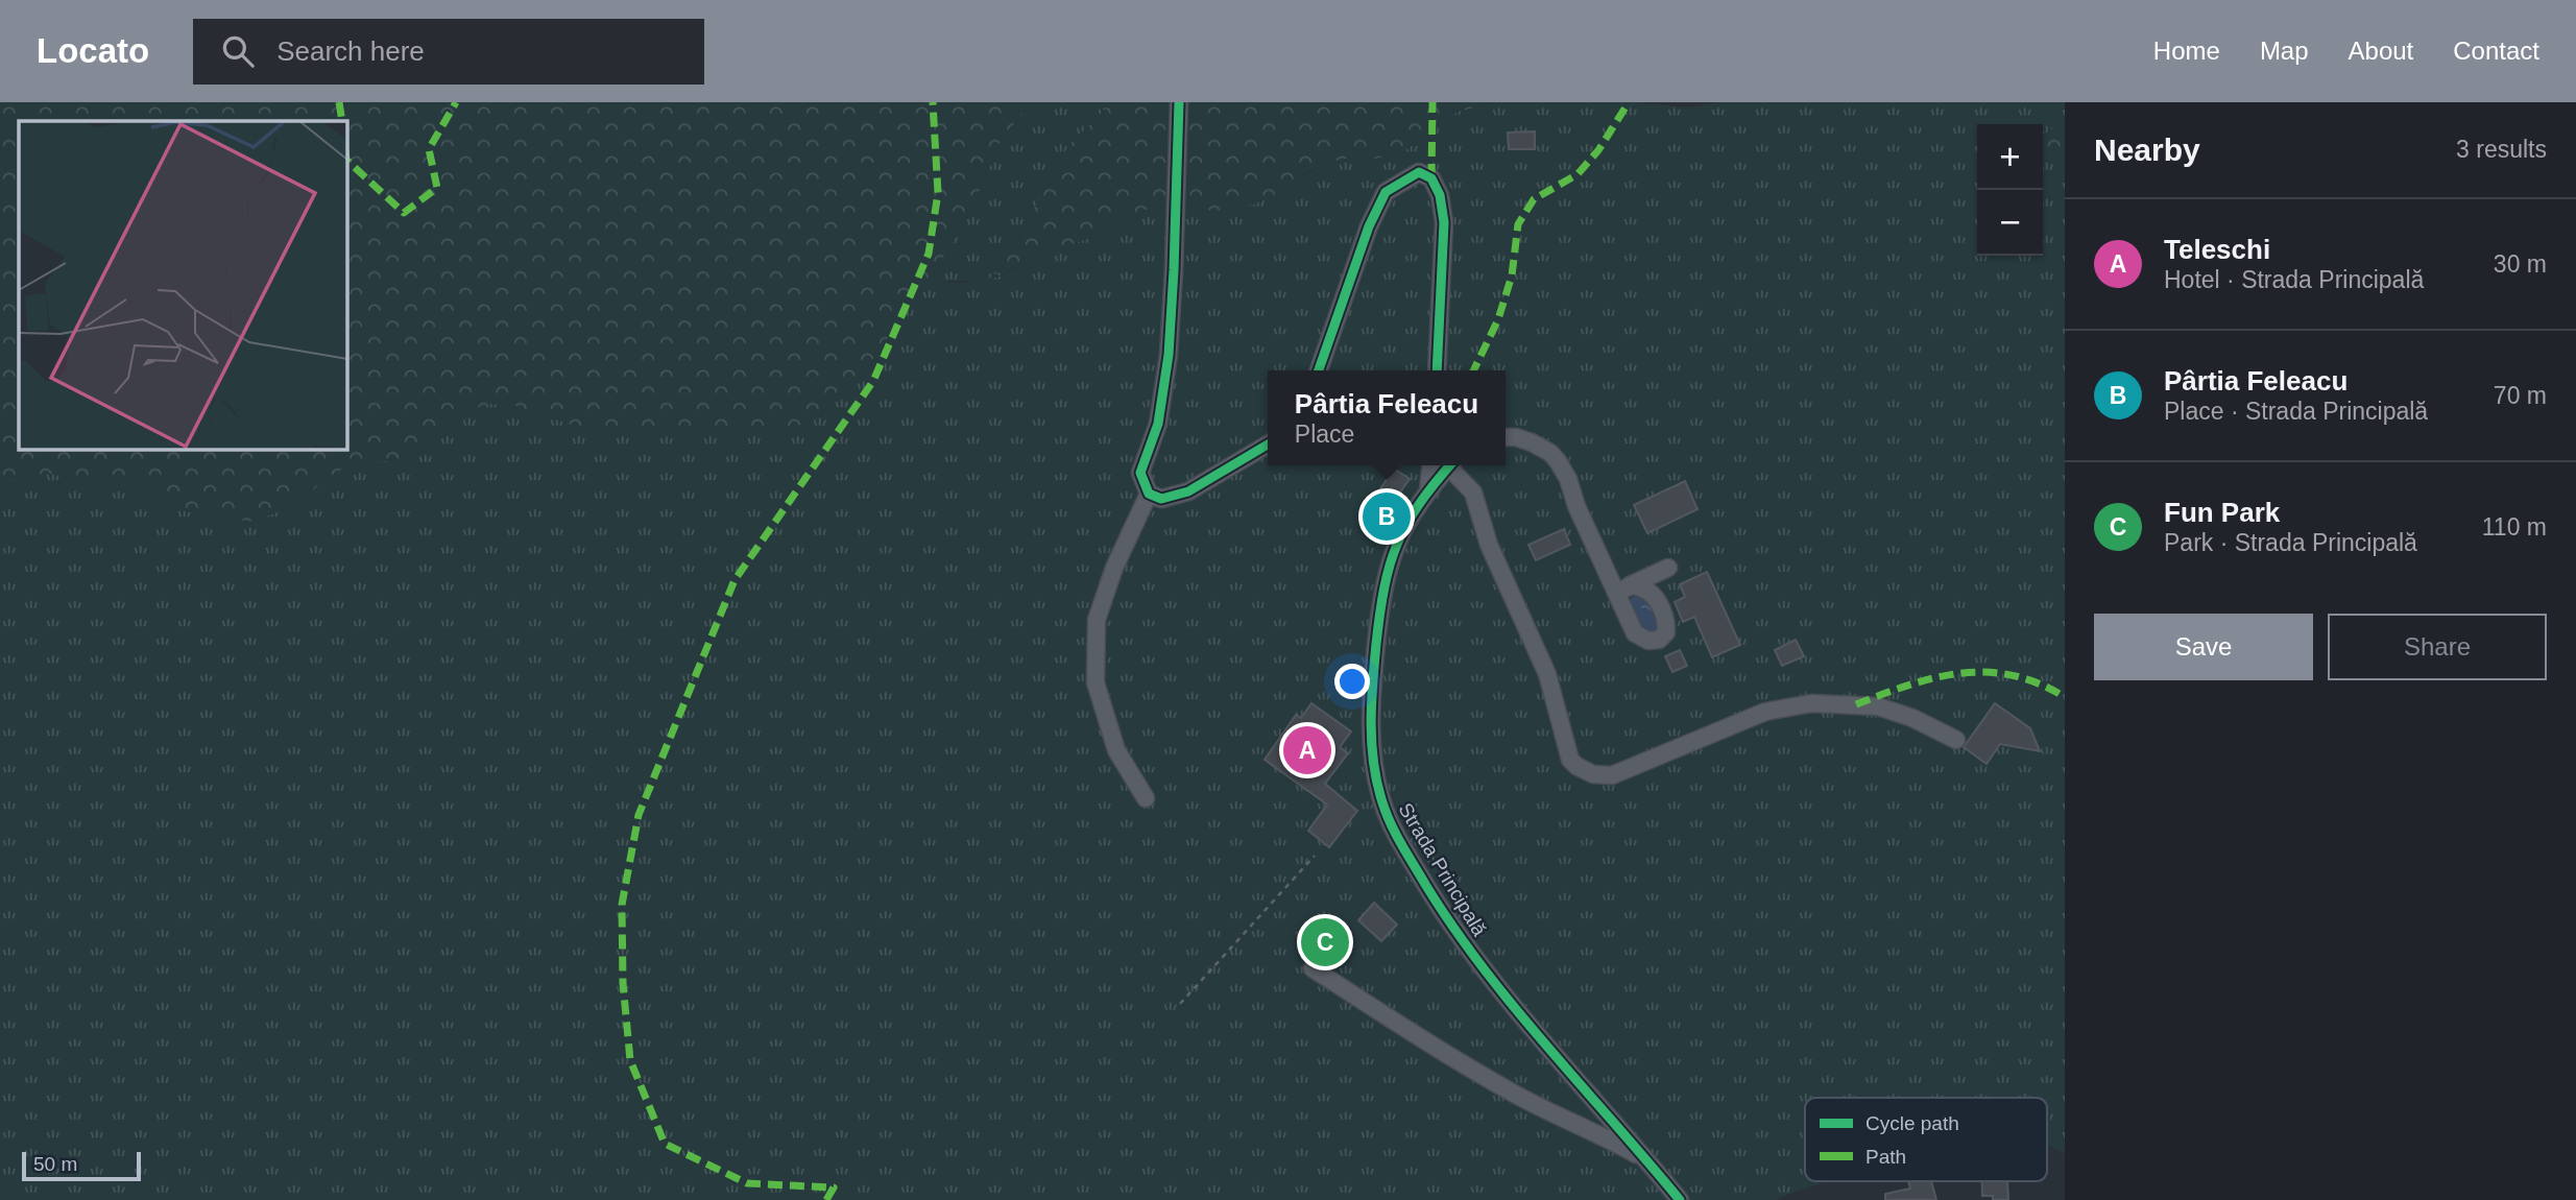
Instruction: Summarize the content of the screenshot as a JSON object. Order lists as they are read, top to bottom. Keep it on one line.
{"streets":{"street":["Strada Principală"]},"legend":["Cycle path","Path"],"scale_bar":"50 m","page":{"header":"Locato","search":"Search here","nav":["Home","Map","About","Contact"],"heading":["Nearby","3 results"],"map_buttons":["+","−"],"list":[{"mark":"A","name":"Teleschi","note":"Hotel · Strada Principală","value":"30 m"},{"mark":"B","name":"Pârtia Feleacu","note":"Place · Strada Principală","value":"70 m"},{"mark":"C","name":"Fun Park","note":"Park · Strada Principală","value":"110 m"}],"popup":["Pârtia Feleacu","Place"],"pins":["B","A","C"],"buttons":["Save","Share"],"scale":"50 m"}}
